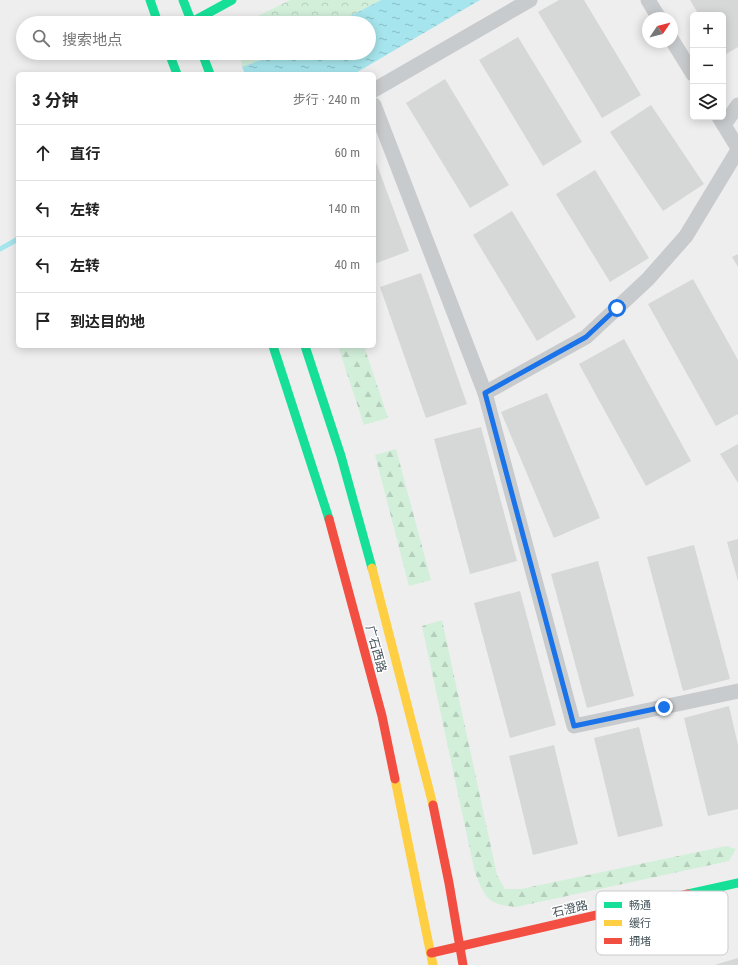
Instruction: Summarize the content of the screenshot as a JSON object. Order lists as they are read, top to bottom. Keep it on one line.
{"streets":{"main road":["广石西路","石澄路"]},"crossings":[["广石西路","石澄路"]],"legend":["畅通","缓行","拥堵"],"north":"top right","page":{"map_buttons":["+","−"],"search":"搜索地点","heading":["3 分钟","步行 · 240 m"],"list":[["直行","60 m"],["左转","140 m"],["左转","40 m"],"到达目的地"]}}
